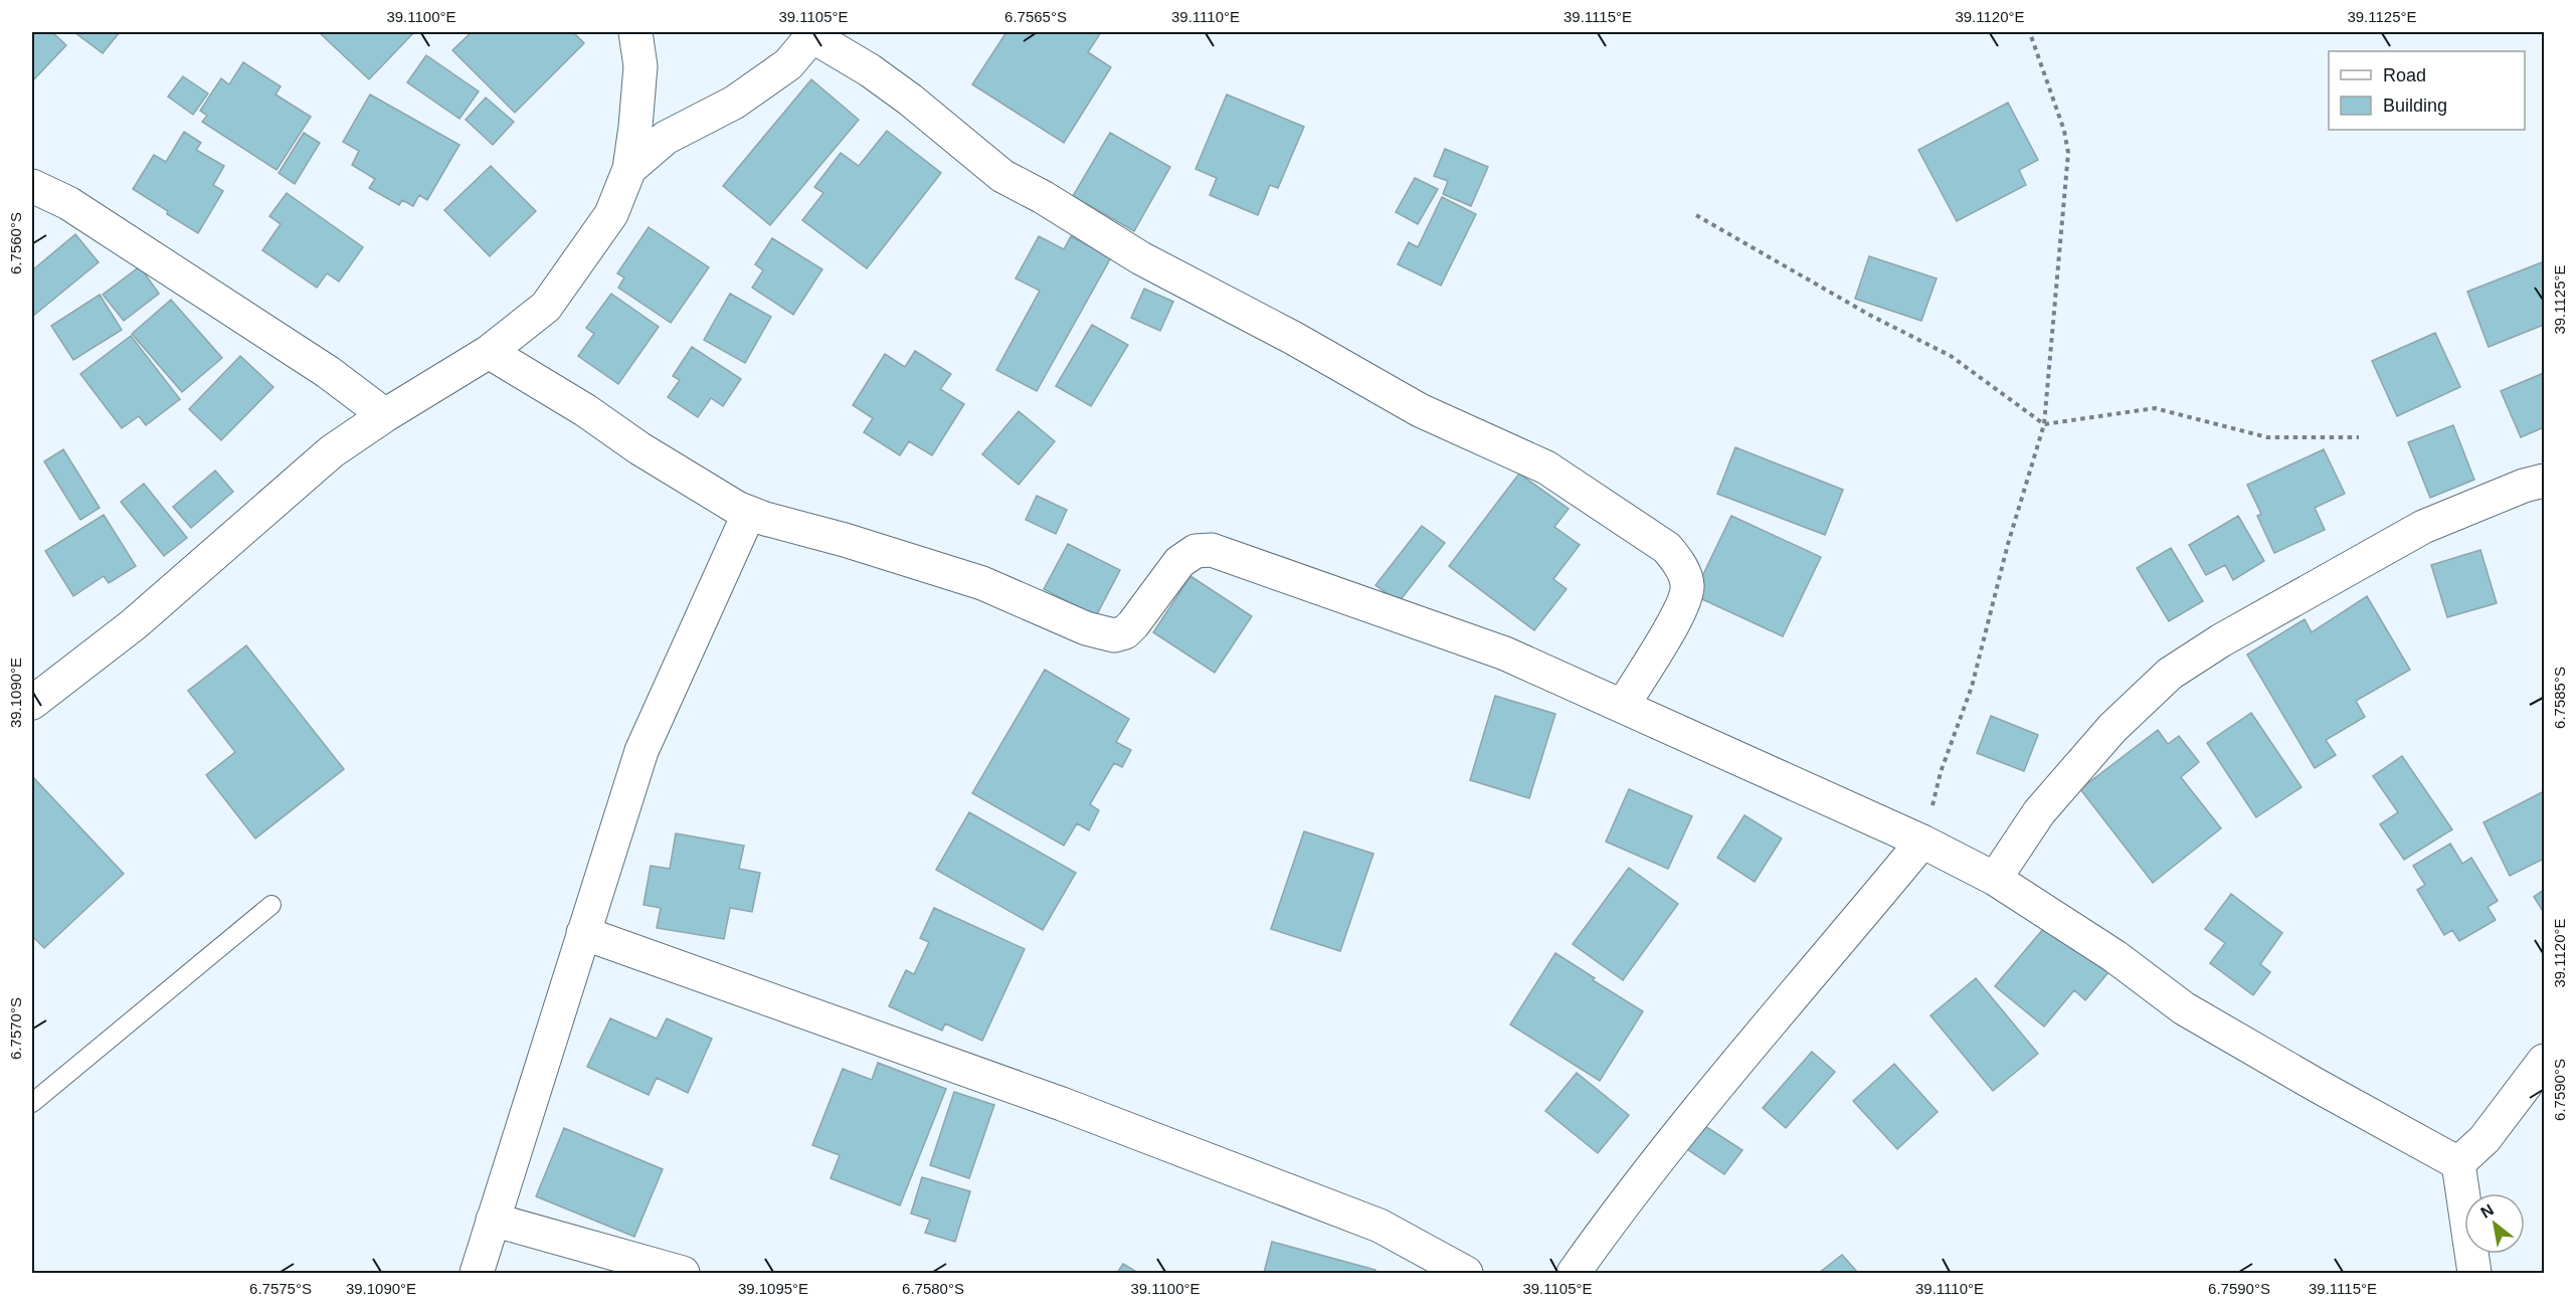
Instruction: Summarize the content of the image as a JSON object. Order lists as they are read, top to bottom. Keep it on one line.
{"legend":["Road","Building"],"north":"top left","coordinates":["39.1100°E","39.1105°E","6.7565°S","39.1110°E","39.1115°E","39.1120°E","39.1125°E","6.7560°S","39.1090°E","6.7585°S","6.7570°S","6.7590°S","6.7575°S","39.1095°E","6.7580°S"]}
